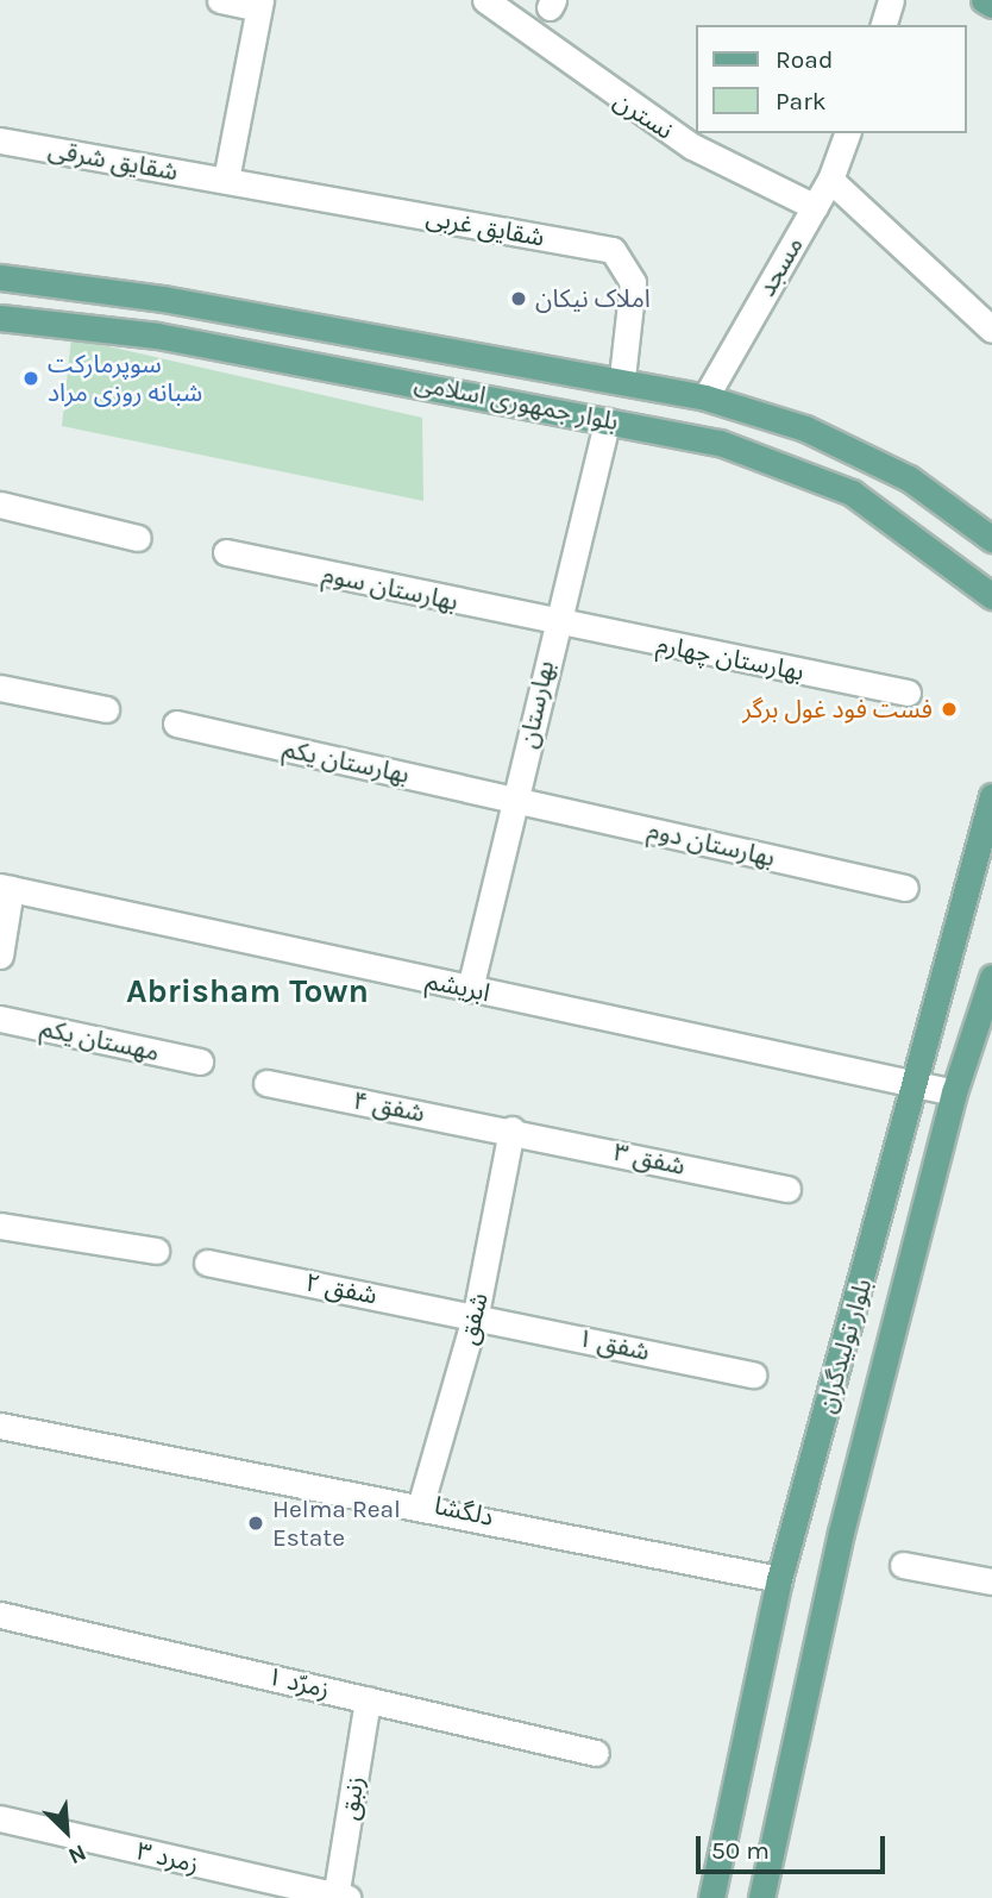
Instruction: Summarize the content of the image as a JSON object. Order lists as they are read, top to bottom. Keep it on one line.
{"streets":{"main road":["بلوار جمهوری اسلامی","بلوار تولیدگران"],"street":["نسترن","شقایق شرقی","شقایق غربی","مسجد","بهارستان سوم","بهارستان چهارم","بهارستان","بهارستان یکم","بهارستان دوم","ابریشم","مهستان یکم","شفق ۴","شفق ۳","شفق ۲","شفق","شفق ۱","دلگشا","زمرّد ۱","زنبق","زمرد ۳"]},"crossings":[["نسترن","مسجد"],["شقایق شرقی","شقایق غربی"],["شقایق غربی","بلوار جمهوری اسلامی"],["مسجد","بلوار جمهوری اسلامی"],["بلوار جمهوری اسلامی","بهارستان"],["بهارستان سوم","بهارستان چهارم"],["بهارستان سوم","بهارستان"],["بهارستان چهارم","بهارستان"],["بهارستان","بهارستان یکم"],["بهارستان","بهارستان دوم"],["بهارستان","ابریشم"],["بهارستان یکم","بهارستان دوم"],["ابریشم","بلوار تولیدگران"],["شفق ۴","شفق ۳"],["شفق ۴","شفق"],["شفق ۳","شفق"],["شفق ۲","شفق"],["شفق ۲","شفق ۱"],["شفق","شفق ۱"],["شفق","دلگشا"],["بلوار تولیدگران","دلگشا"],["زمرّد ۱","زنبق"],["زنبق","زمرد ۳"]],"districts":["Abrisham Town"],"places":["املاک نیکان","سوپرمارکت شبانه روزی مراد","فست فود غول برگر","Helma Real Estate"],"legend":["Road","Park"],"scale_bar":"50 m","north":"bottom right"}
